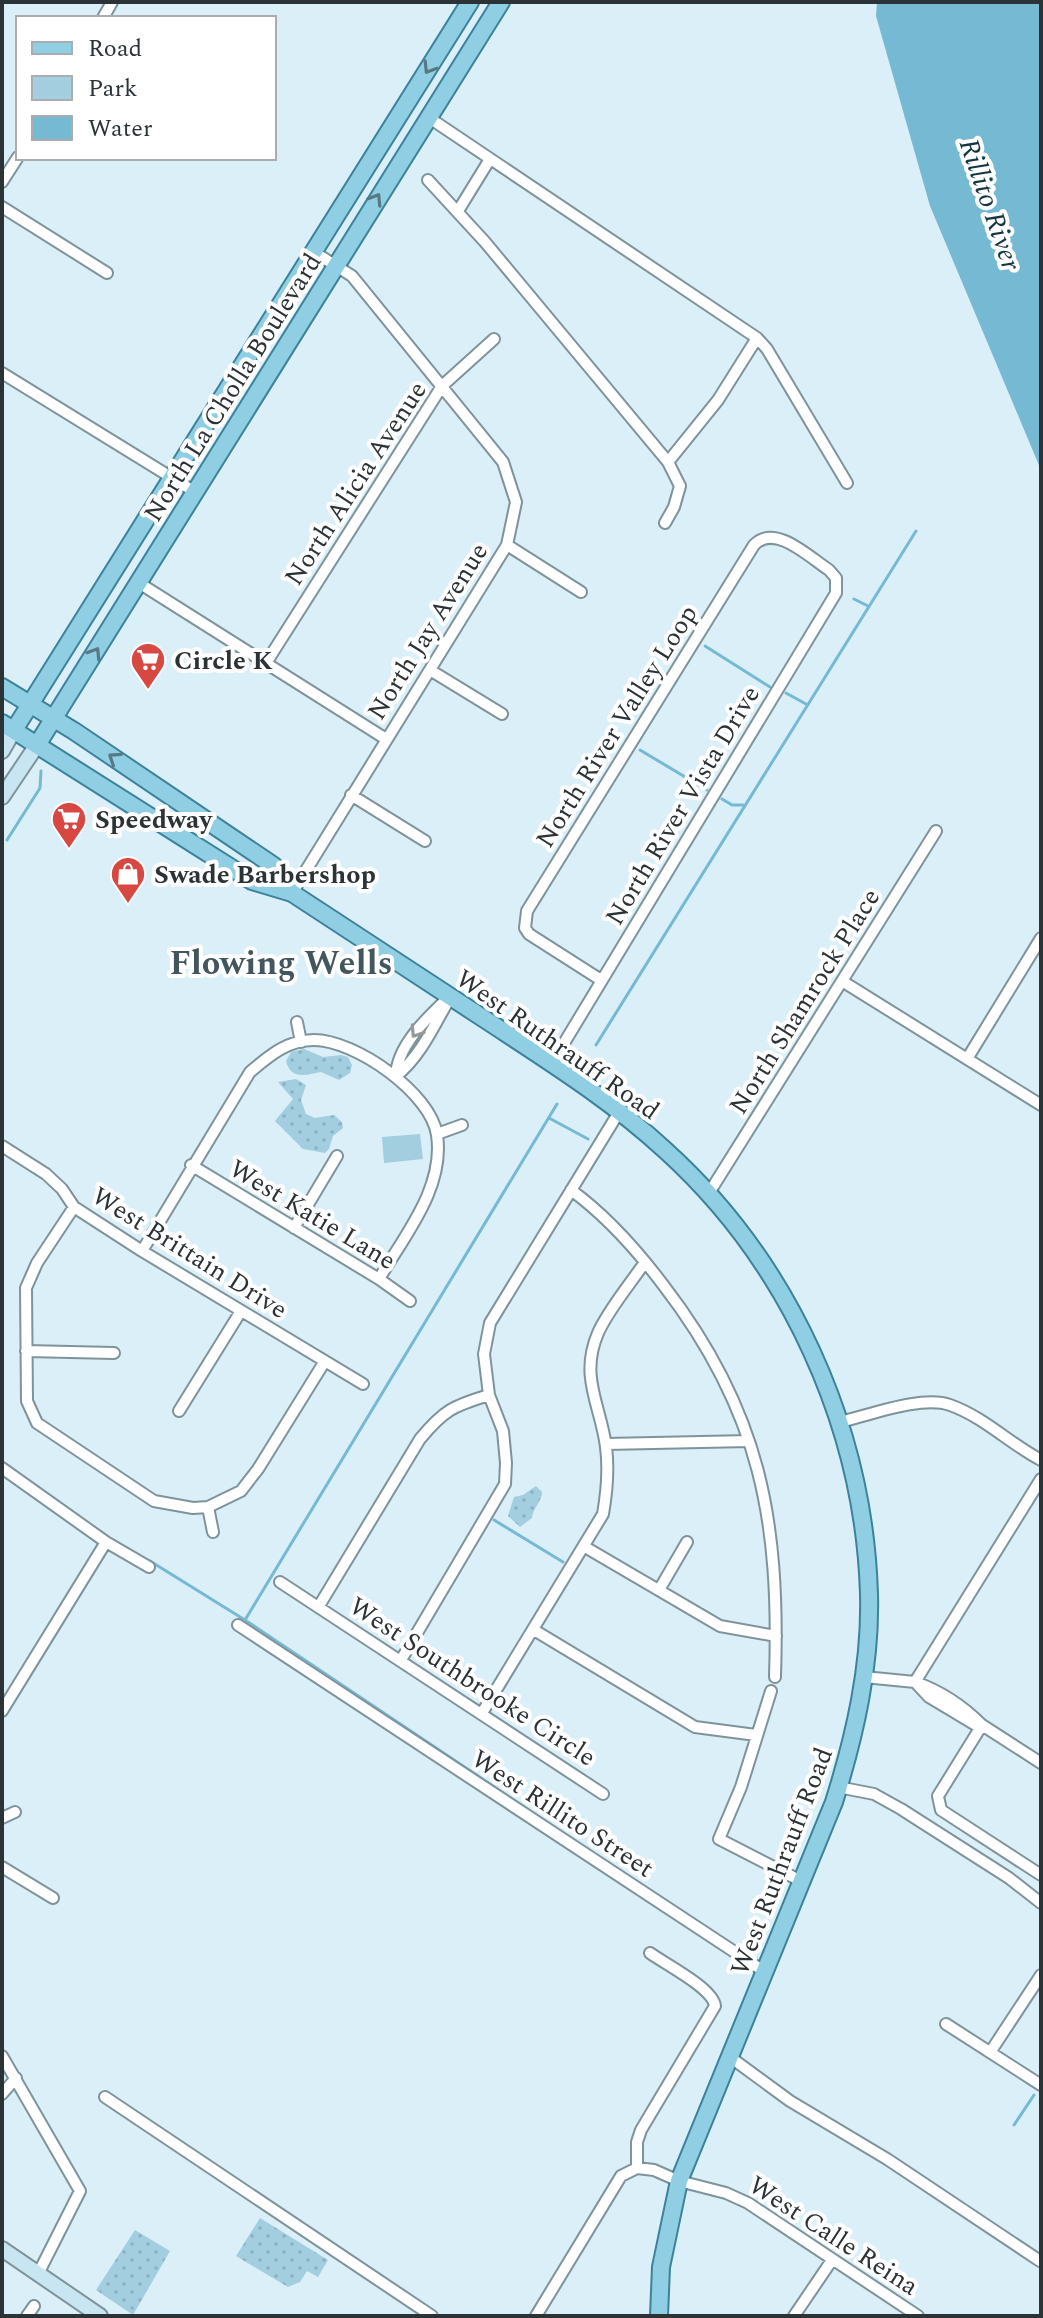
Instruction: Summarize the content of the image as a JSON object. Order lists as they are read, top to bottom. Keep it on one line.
{"streets":{"main road":["North La Cholla Boulevard","West Ruthrauff Road"],"street":["North Alicia Avenue","North Jay Avenue","North River Valley Loop","North River Vista Drive","North Shamrock Place","West Katie Lane","West Brittain Drive","West Southbrooke Circle","West Rillito Street","West Calle Reina"]},"crossings":[["North La Cholla Boulevard","North Jay Avenue"],["North La Cholla Boulevard","West Ruthrauff Road"],["North Alicia Avenue","North Jay Avenue"],["North Jay Avenue","West Ruthrauff Road"],["North River Valley Loop","North River Vista Drive"],["North River Vista Drive","West Ruthrauff Road"],["North Shamrock Place","West Ruthrauff Road"],["West Ruthrauff Road","West Rillito Street"],["West Ruthrauff Road","West Calle Reina"]],"districts":["Flowing Wells"],"water":["Rillito River"],"places":{"supermarket":["Circle K","Speedway"],"shop":["Swade Barbershop"]},"legend":["Road","Park","Water"]}
